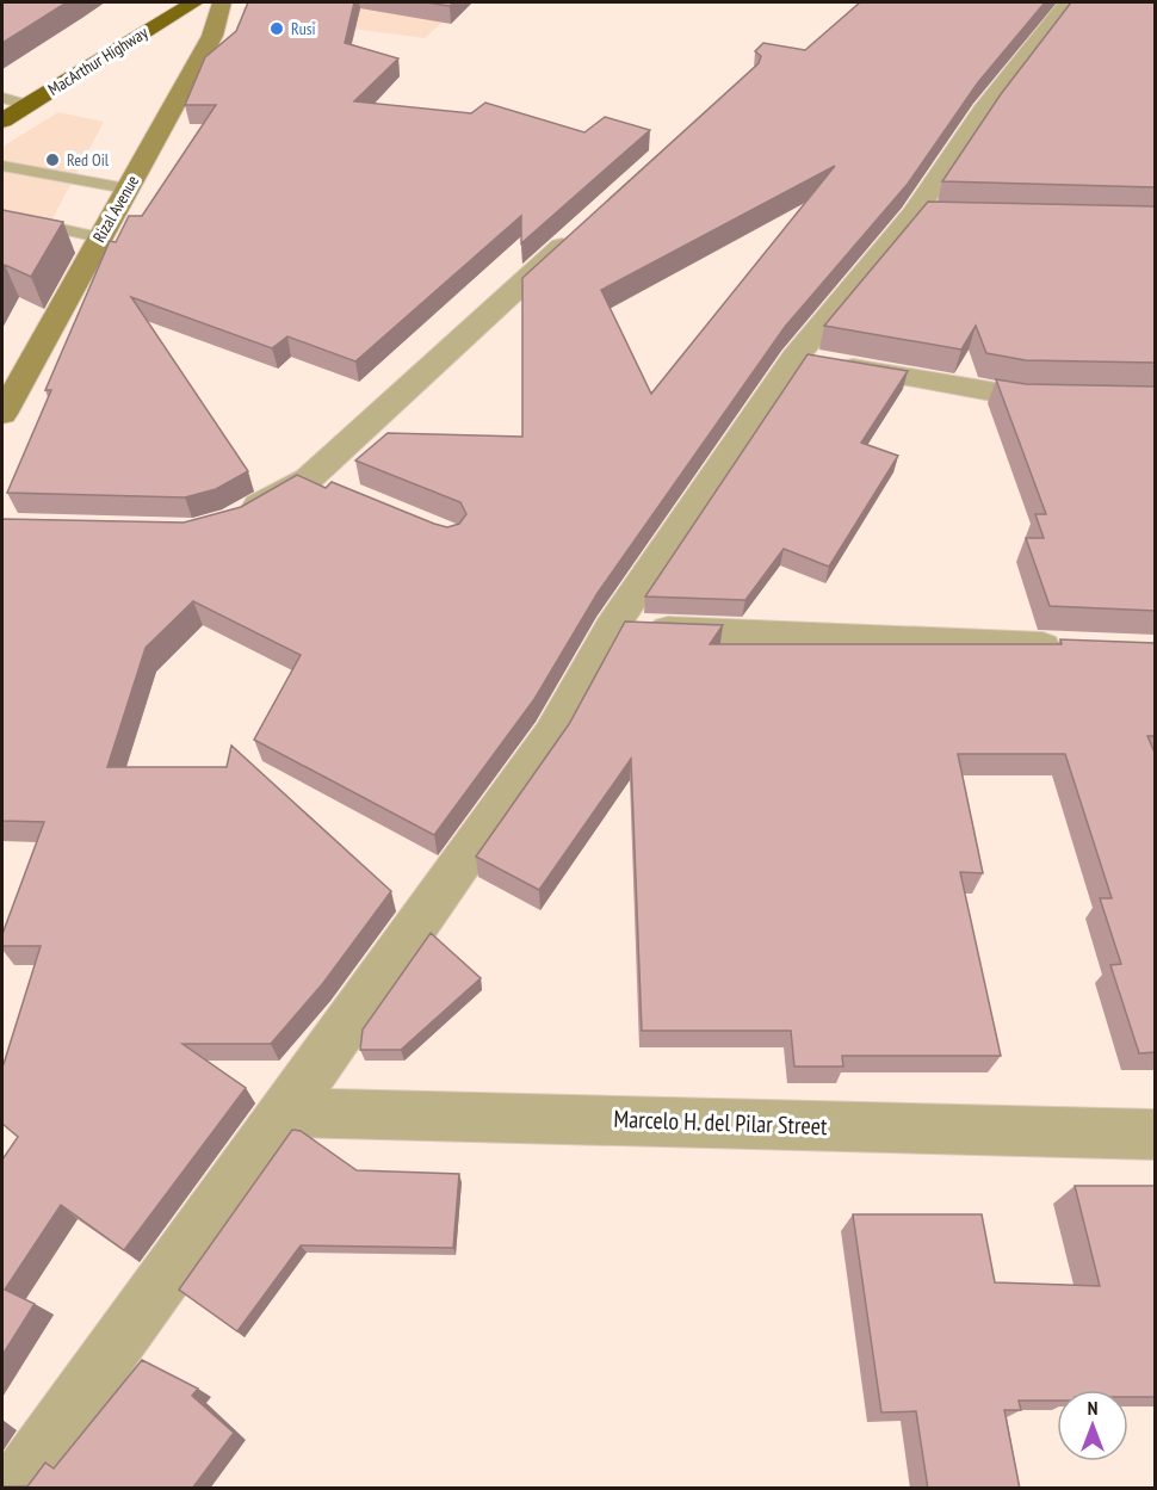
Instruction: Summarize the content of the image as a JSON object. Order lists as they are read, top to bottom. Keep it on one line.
{"streets":{"highway":["MacArthur Highway"],"street":["Rizal Avenue","Marcelo H. del Pilar Street"]},"places":["Rusi","Red Oil"],"north":"top"}
